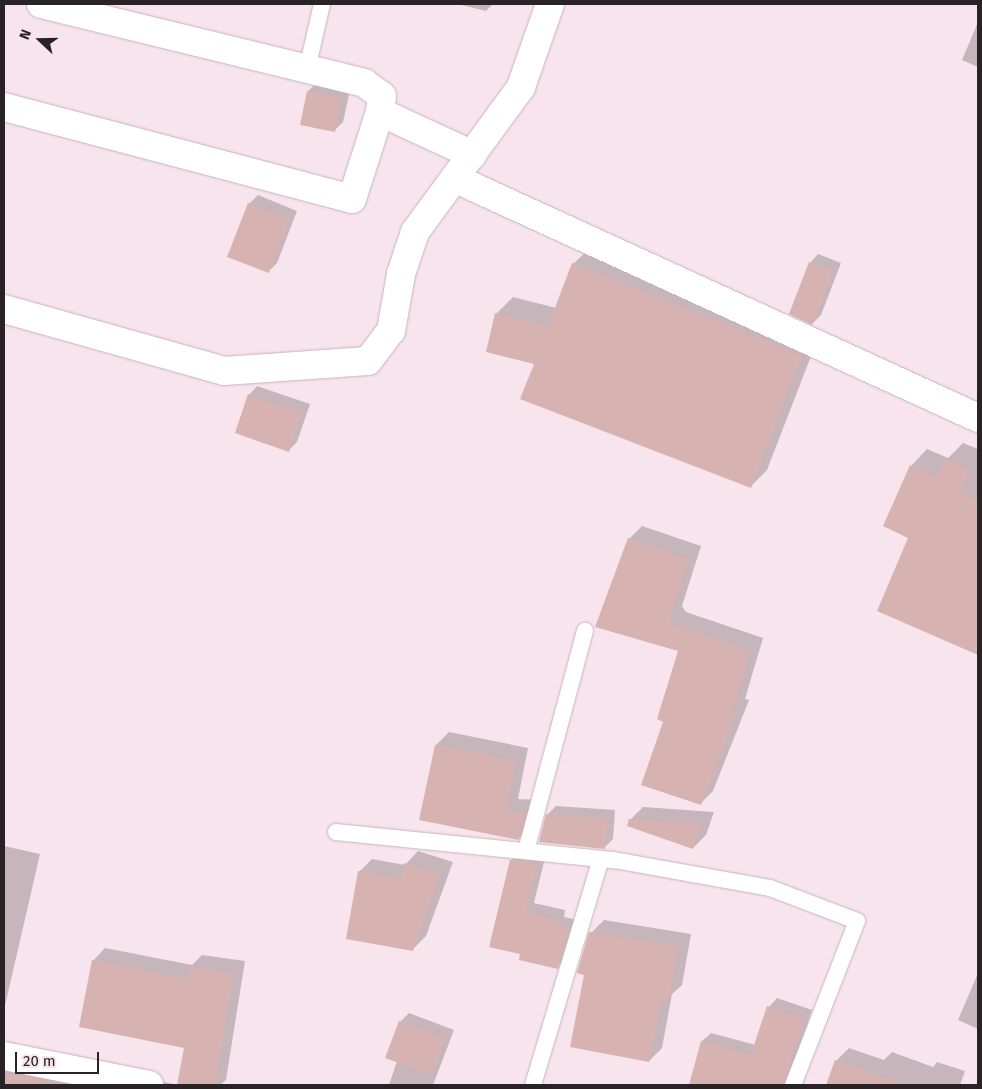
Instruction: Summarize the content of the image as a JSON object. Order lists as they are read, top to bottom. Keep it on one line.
{"scale_bar":"20 m","north":"left"}
